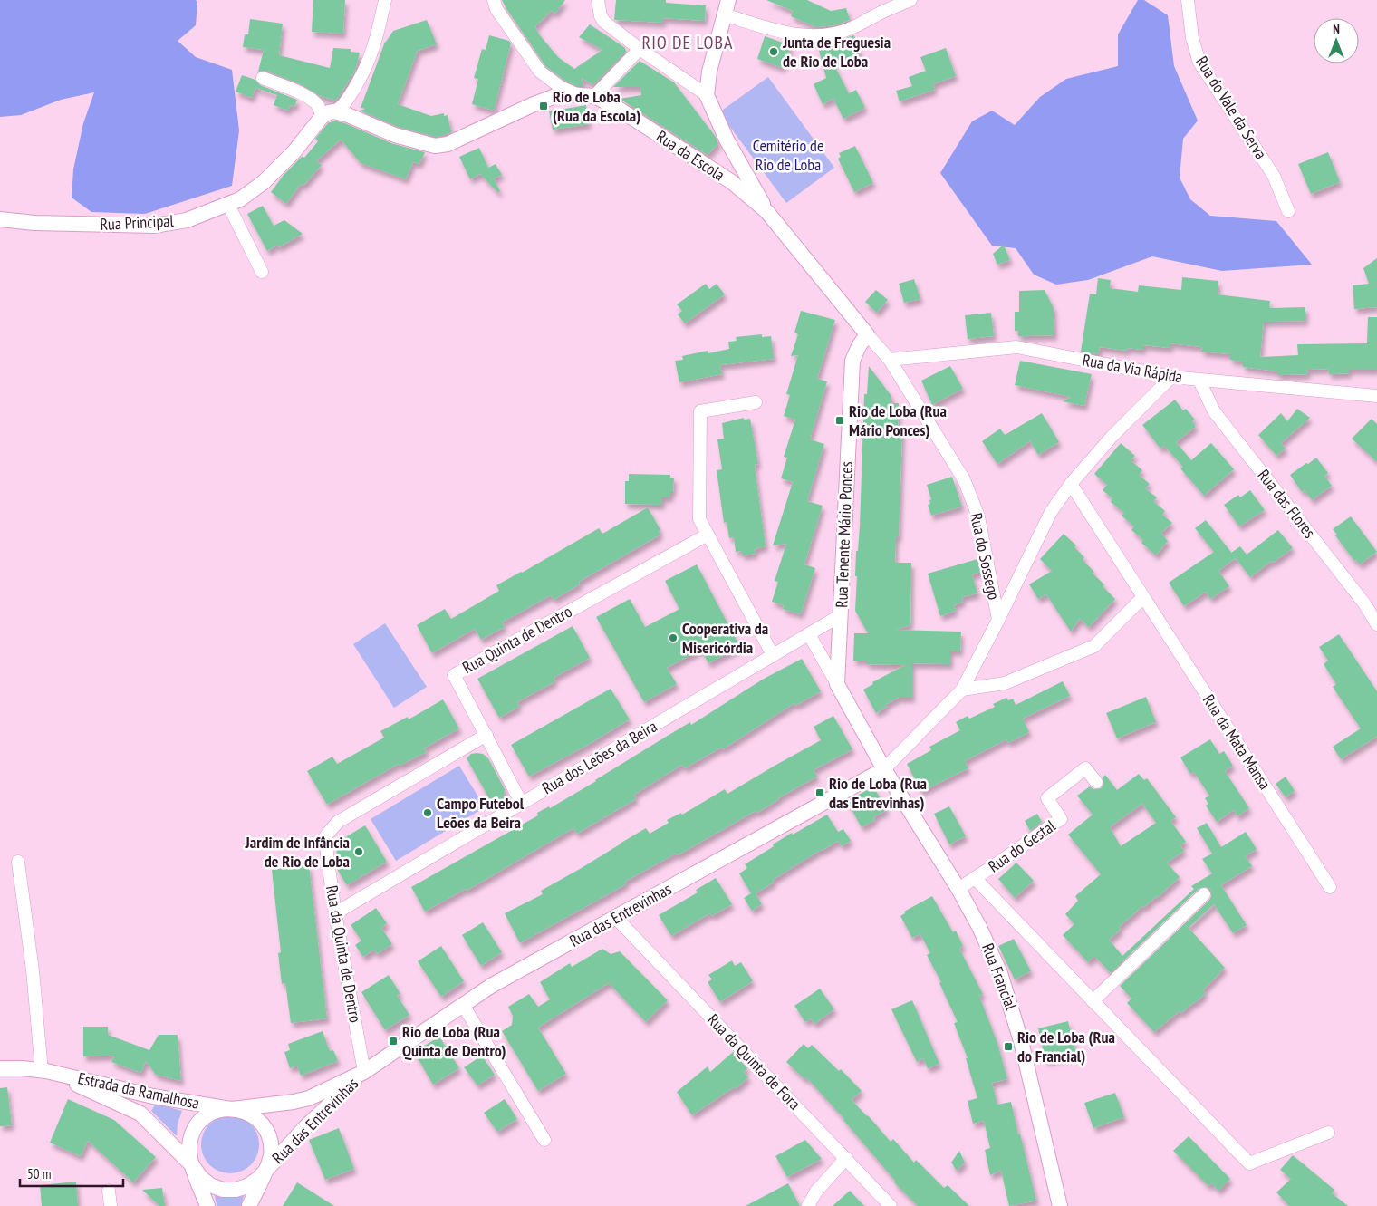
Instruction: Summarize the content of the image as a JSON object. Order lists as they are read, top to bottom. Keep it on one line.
{"streets":{"street":["Rua do Vale da Serva","Rua da Escola","Rua Principal","Rua da Via Rápida","Rua das Flores","Rua Tenente Mário Ponces","Rua do Sossego","Rua Quinta de Dentro","Rua da Mata Mansa","Rua dos Leões da Beira","Rua do Gestal","Rua das Entrevinhas","Rua da Quinta de Dentro","Rua Francial","Rua da Quinta de Fora","Estrada da Ramalhosa"]},"crossings":[["Rua da Escola","Rua Principal"],["Rua da Escola","Rua Tenente Mário Ponces"],["Rua da Escola","Rua do Sossego"],["Rua da Via Rápida","Rua das Flores"],["Rua da Via Rápida","Rua do Sossego"],["Rua Tenente Mário Ponces","Rua do Sossego"],["Rua Tenente Mário Ponces","Rua dos Leões da Beira"],["Rua do Sossego","Rua das Entrevinhas"],["Rua do Sossego","Rua Francial"],["Rua Quinta de Dentro","Rua dos Leões da Beira"],["Rua Quinta de Dentro","Rua da Quinta de Dentro"],["Rua dos Leões da Beira","Rua da Quinta de Dentro"],["Rua das Entrevinhas","Rua da Quinta de Dentro"],["Rua das Entrevinhas","Rua Francial"],["Rua das Entrevinhas","Rua da Quinta de Fora"],["Rua das Entrevinhas","Estrada da Ramalhosa"]],"districts":["RIO DE LOBA"],"parks":["Cemitério de Rio de Loba"],"places":{"other":["Junta de Freguesia de Rio de Loba","Cooperativa da Misericórdia","Campo Futebol Leões da Beira","Jardim de Infância de Rio de Loba"],"transit":["Rio de Loba (Rua da Escola)","Rio de Loba (Rua Mário Ponces)","Rio de Loba (Rua das Entrevinhas)","Rio de Loba (Rua Quinta de Dentro)","Rio de Loba (Rua do Francial)"]},"scale_bar":"50 m","north":"top"}
